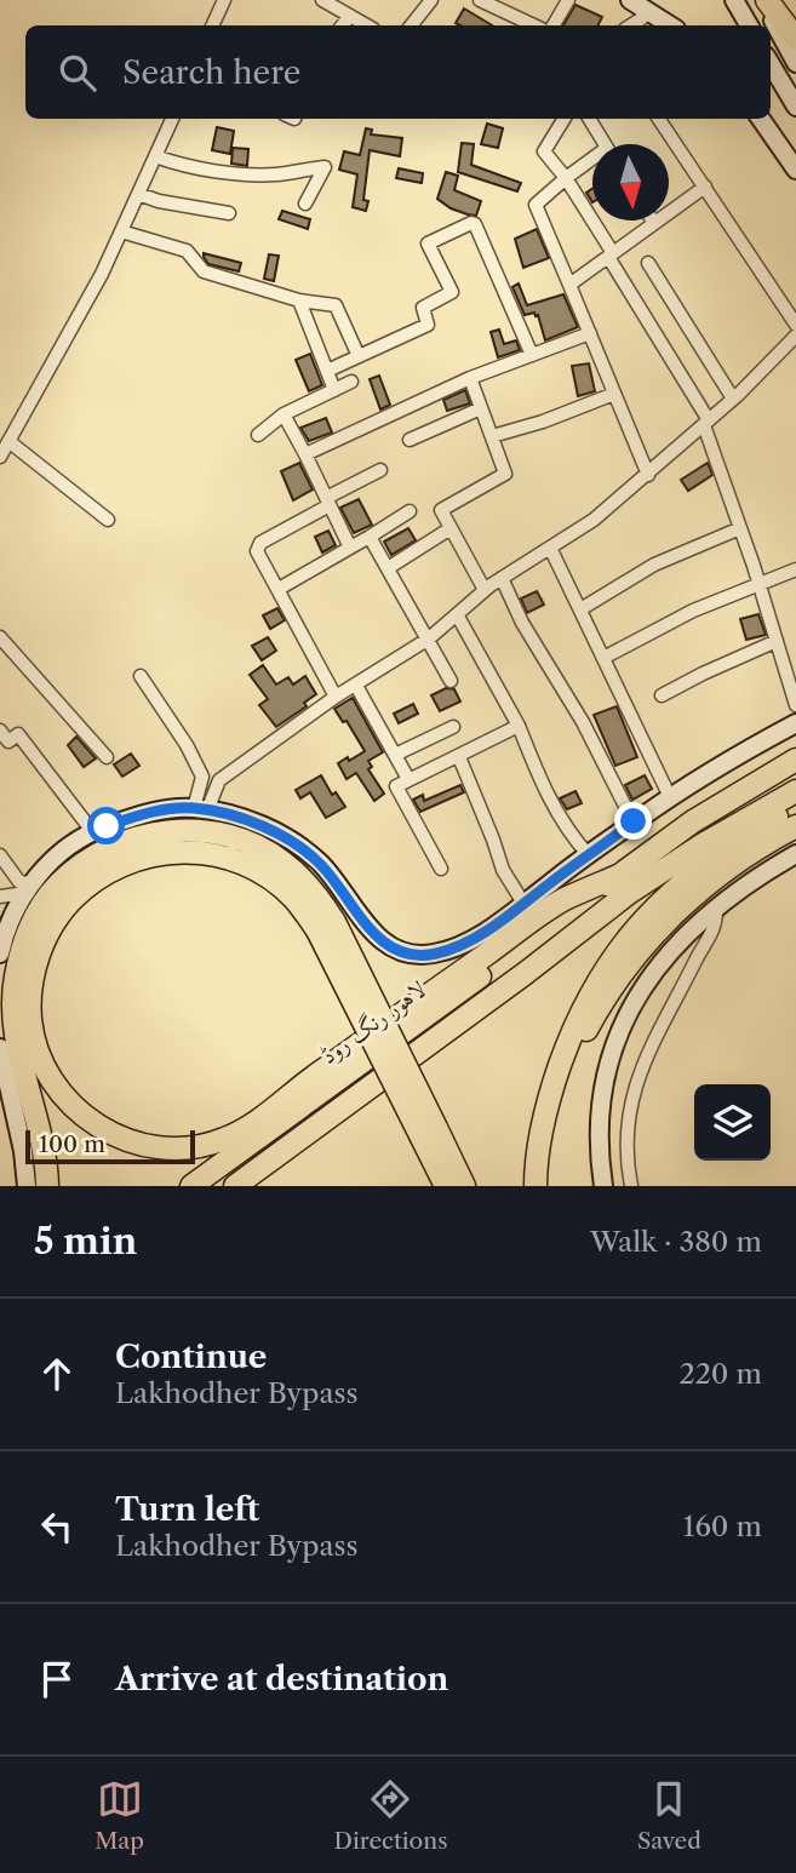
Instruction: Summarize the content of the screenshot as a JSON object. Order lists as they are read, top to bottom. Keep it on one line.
{"streets":{"highway":["لاہور رنگ روڈ"]},"scale_bar":"100 m","north":"bottom","page":{"search":"Search here","scale":"100 m","heading":["5 min","Walk · 380 m"],"list":[["Continue","Lakhodher Bypass","220 m"],["Turn left","Lakhodher Bypass","160 m"],"Arrive at destination"],"nav":["Map","Directions","Saved"]}}
